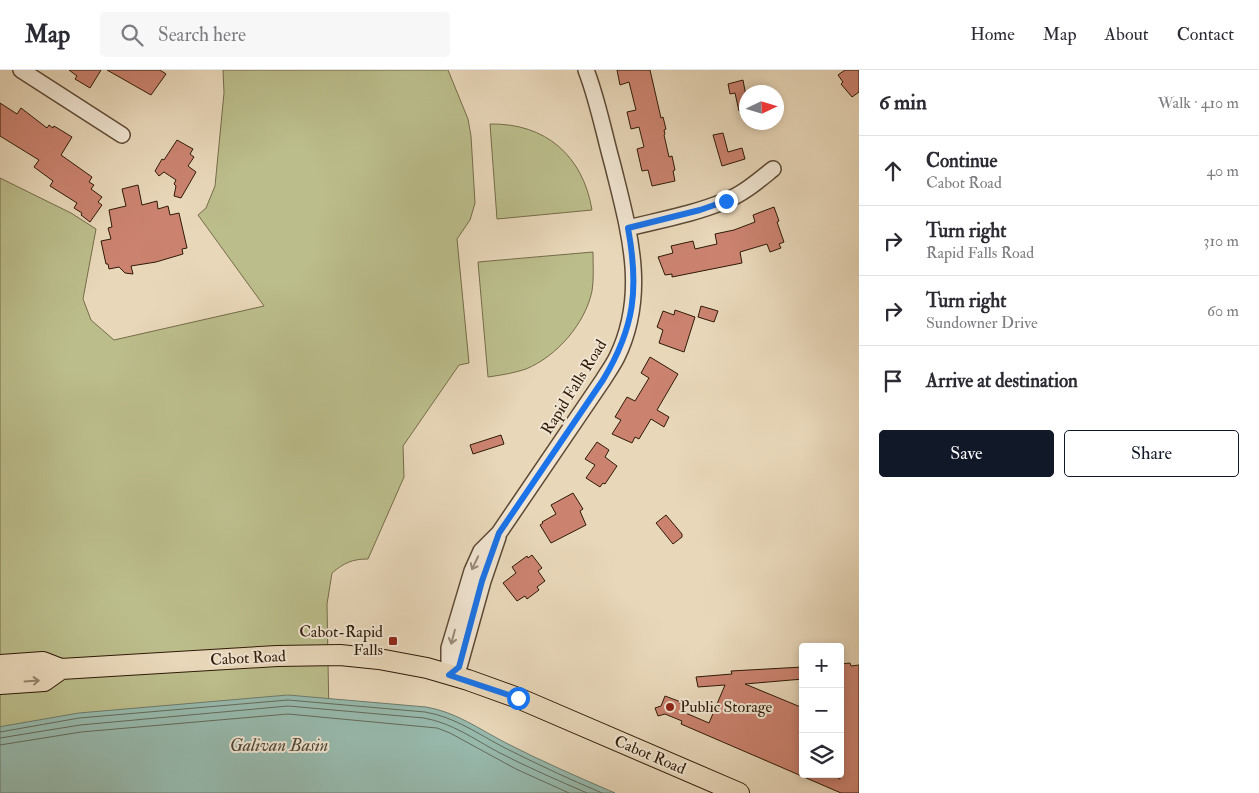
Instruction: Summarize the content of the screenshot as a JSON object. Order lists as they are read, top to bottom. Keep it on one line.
{"streets":{"main road":["Cabot Road"],"street":["Rapid Falls Road"]},"crossings":[["Rapid Falls Road","Cabot Road"]],"water":["Galivan Basin"],"places":{"transit":["Cabot-Rapid Falls"],"other":["Public Storage"]},"north":"right","page":{"header":"Map","search":"Search here","nav":["Home","Map","About","Contact"],"heading":["6 min","Walk · 410 m"],"list":[["Continue","Cabot Road","40 m"],["Turn right","Rapid Falls Road","310 m"],["Turn right","Sundowner Drive","60 m"],"Arrive at destination"],"buttons":["Save","Share"],"map_buttons":["+","−"]}}
